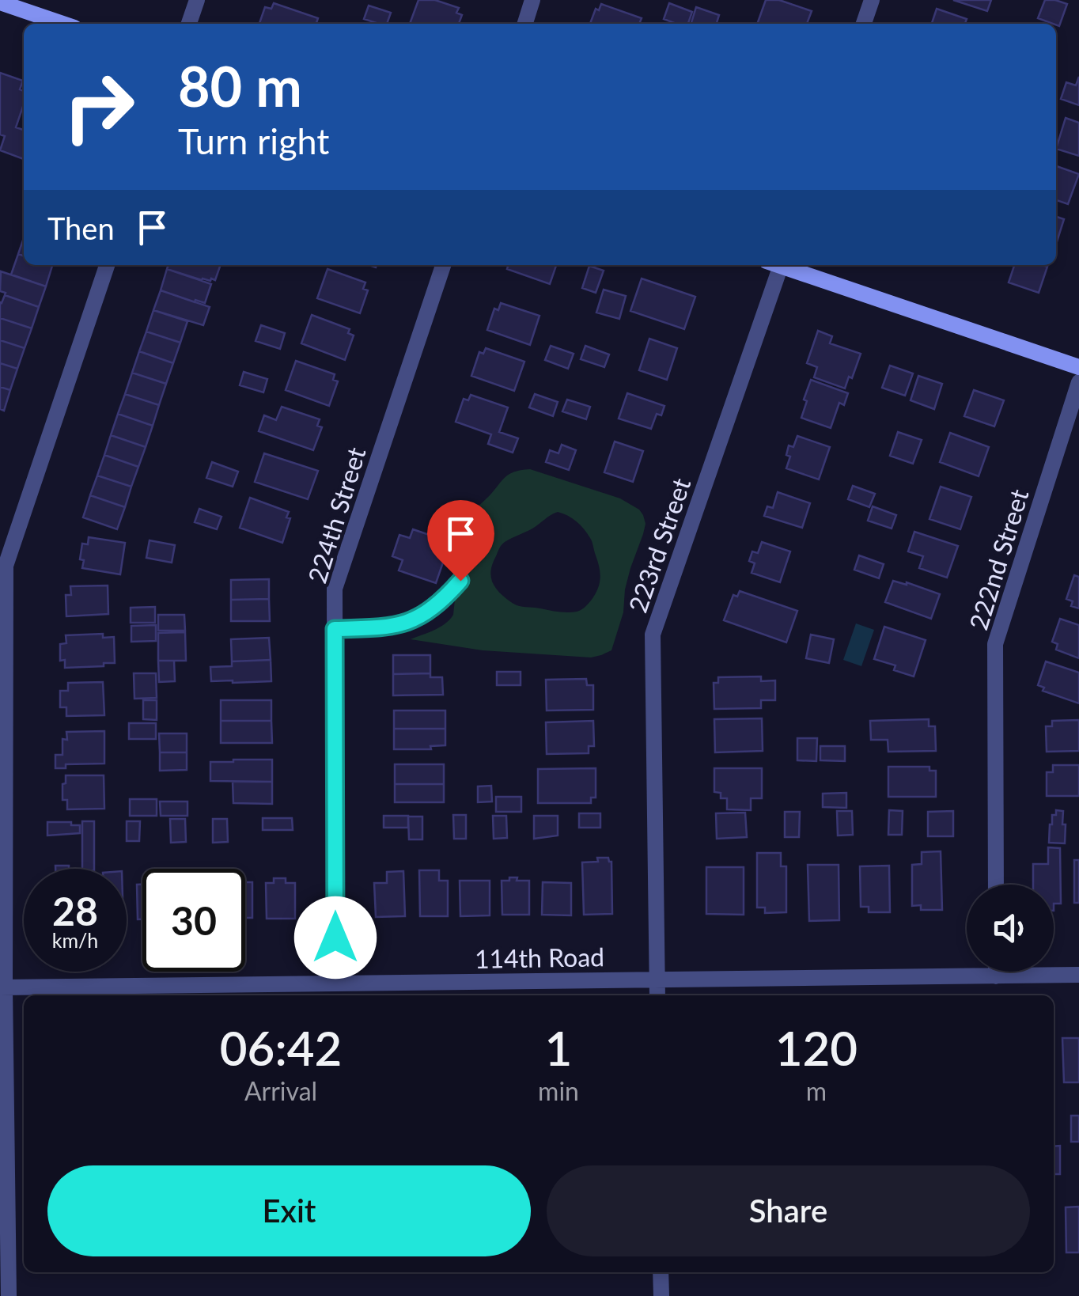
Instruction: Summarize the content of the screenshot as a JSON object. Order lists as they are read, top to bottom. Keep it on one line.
{"streets":{"street":["224th Street","223rd Street","222nd Street","114th Road"]},"crossings":[["224th Street","114th Road"],["223rd Street","114th Road"]],"page":{"turn":["80 m","Turn right"],"then":"Then","speed":"28 km/h","limit":"30","eta":["06:42","Arrival","1","min","120","m"],"buttons":["Exit","Share"]}}
